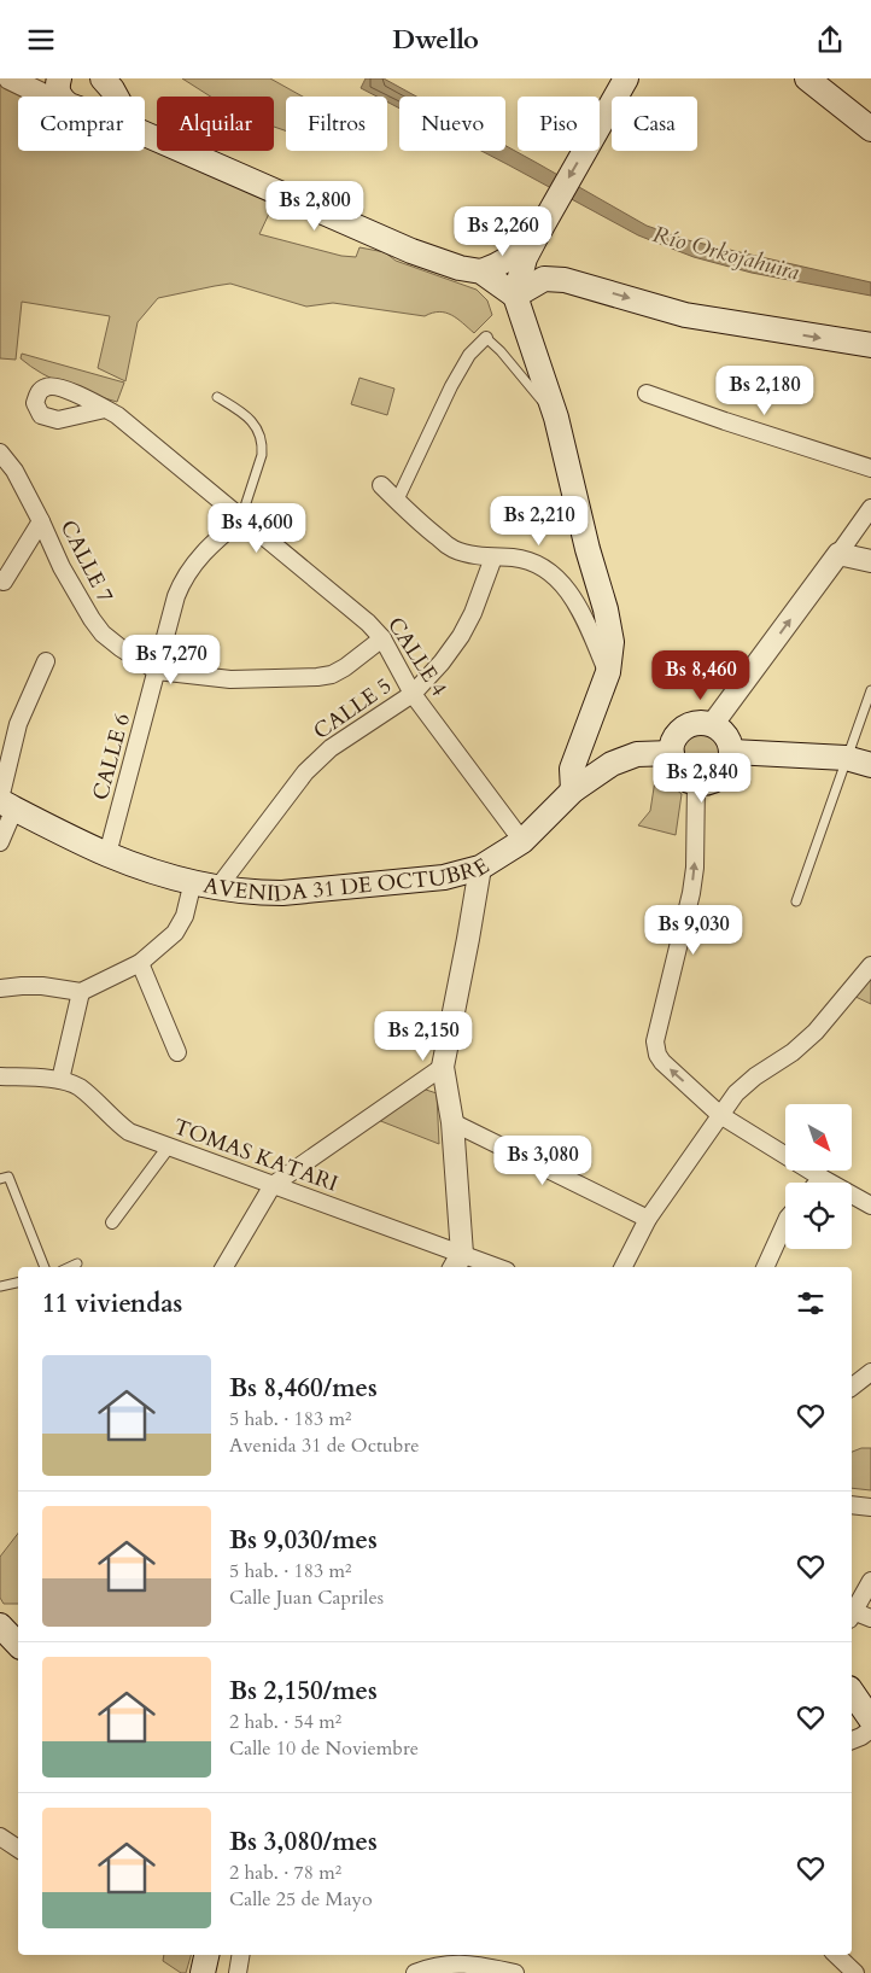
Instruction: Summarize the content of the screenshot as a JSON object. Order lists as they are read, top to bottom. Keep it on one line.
{"streets":{"main road":["AVENIDA 31 DE OCTUBRE"],"street":["CALLE 7","CALLE 4","CALLE 5","CALLE 6","TOMAS KATARI"]},"crossings":[["CALLE 7","CALLE 6"],["CALLE 4","CALLE 5"],["CALLE 4","CALLE 6"],["CALLE 4","AVENIDA 31 DE OCTUBRE"],["CALLE 5","AVENIDA 31 DE OCTUBRE"],["CALLE 6","AVENIDA 31 DE OCTUBRE"]],"water":["Río Orkojahuira"],"north":"bottom right","page":{"header":"Dwello","chip":["Comprar","Alquilar","Filtros","Nuevo","Piso","Casa"],"price":["Bs 2,800","Bs 2,260","Bs 2,180","Bs 2,210","Bs 4,600","Bs 7,270","Bs 8,460","Bs 2,840","Bs 9,030","Bs 2,150","Bs 3,080"],"heading":"11 viviendas","list":[{"name":"Bs 8,460/mes","note":"5 hab. · 183 m² · Avenida 31 de Octubre"},{"name":"Bs 9,030/mes","note":"5 hab. · 183 m² · Calle Juan Capriles"},{"name":"Bs 2,150/mes","note":"2 hab. · 54 m² · Calle 10 de Noviembre"},{"name":"Bs 3,080/mes","note":"2 hab. · 78 m² · Calle 25 de Mayo"}]}}
